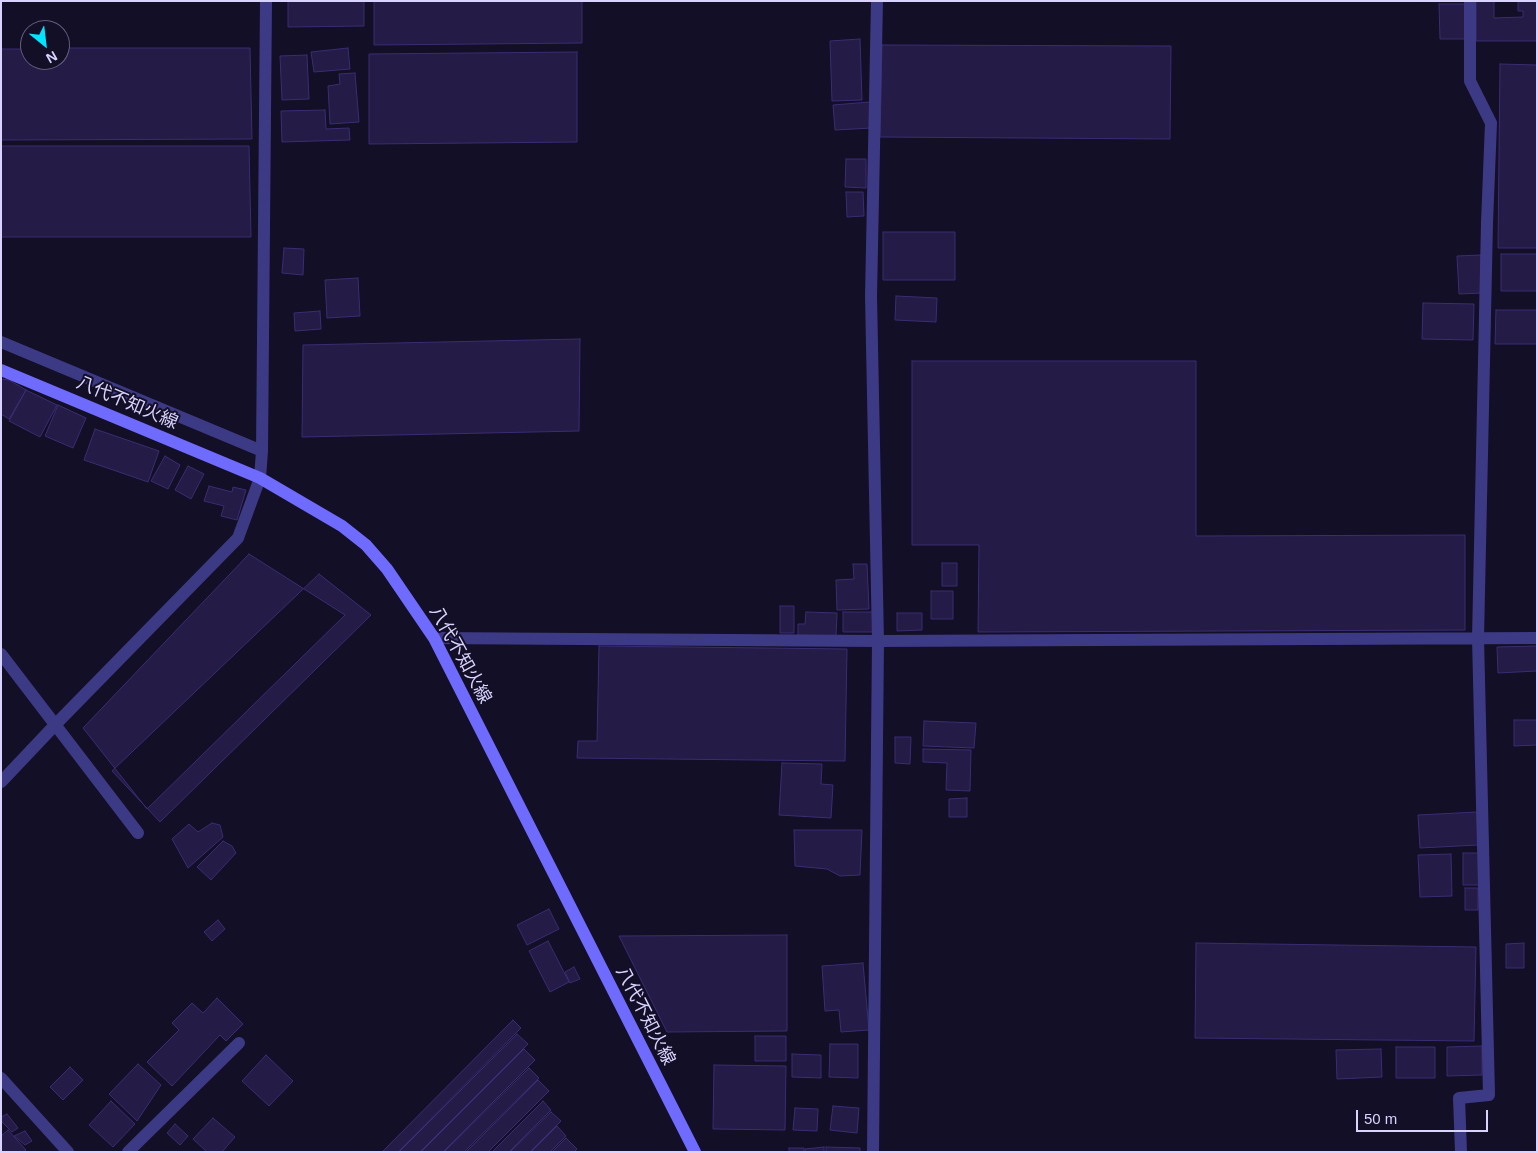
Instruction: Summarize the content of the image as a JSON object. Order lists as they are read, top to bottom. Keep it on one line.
{"streets":{"main road":["八代不知火線"]},"scale_bar":"50 m","north":"bottom right"}
